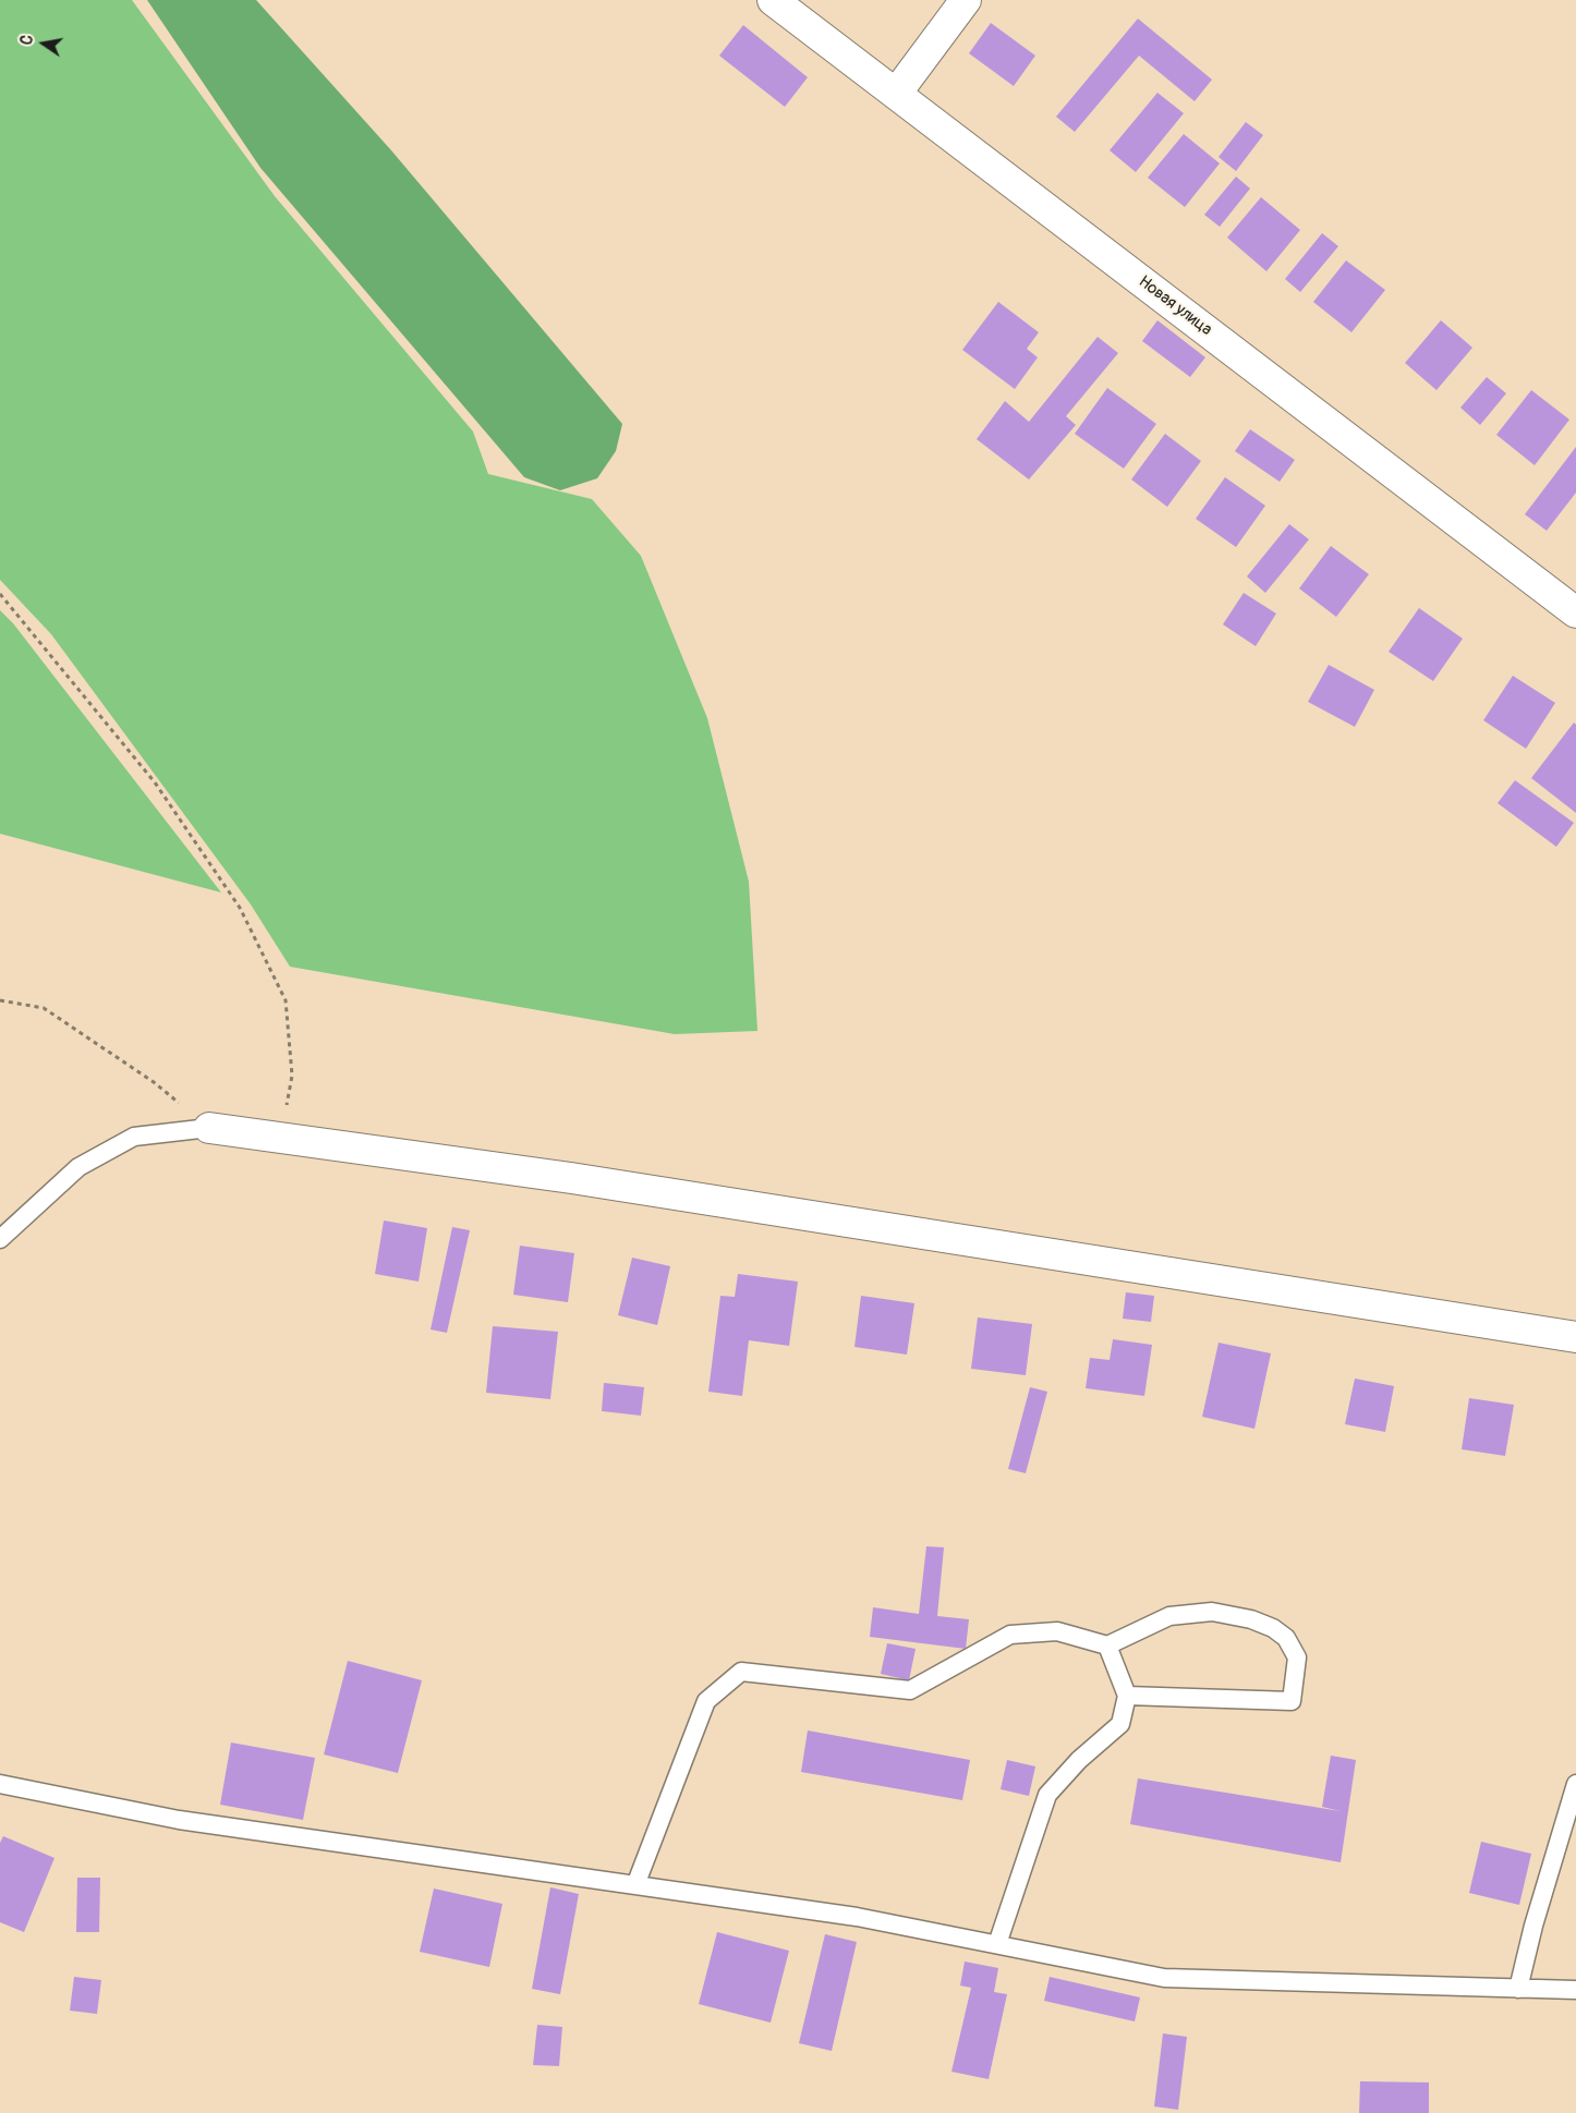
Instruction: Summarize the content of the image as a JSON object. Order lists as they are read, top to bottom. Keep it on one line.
{"streets":{"street":["Новая улица"]},"north":"left"}
